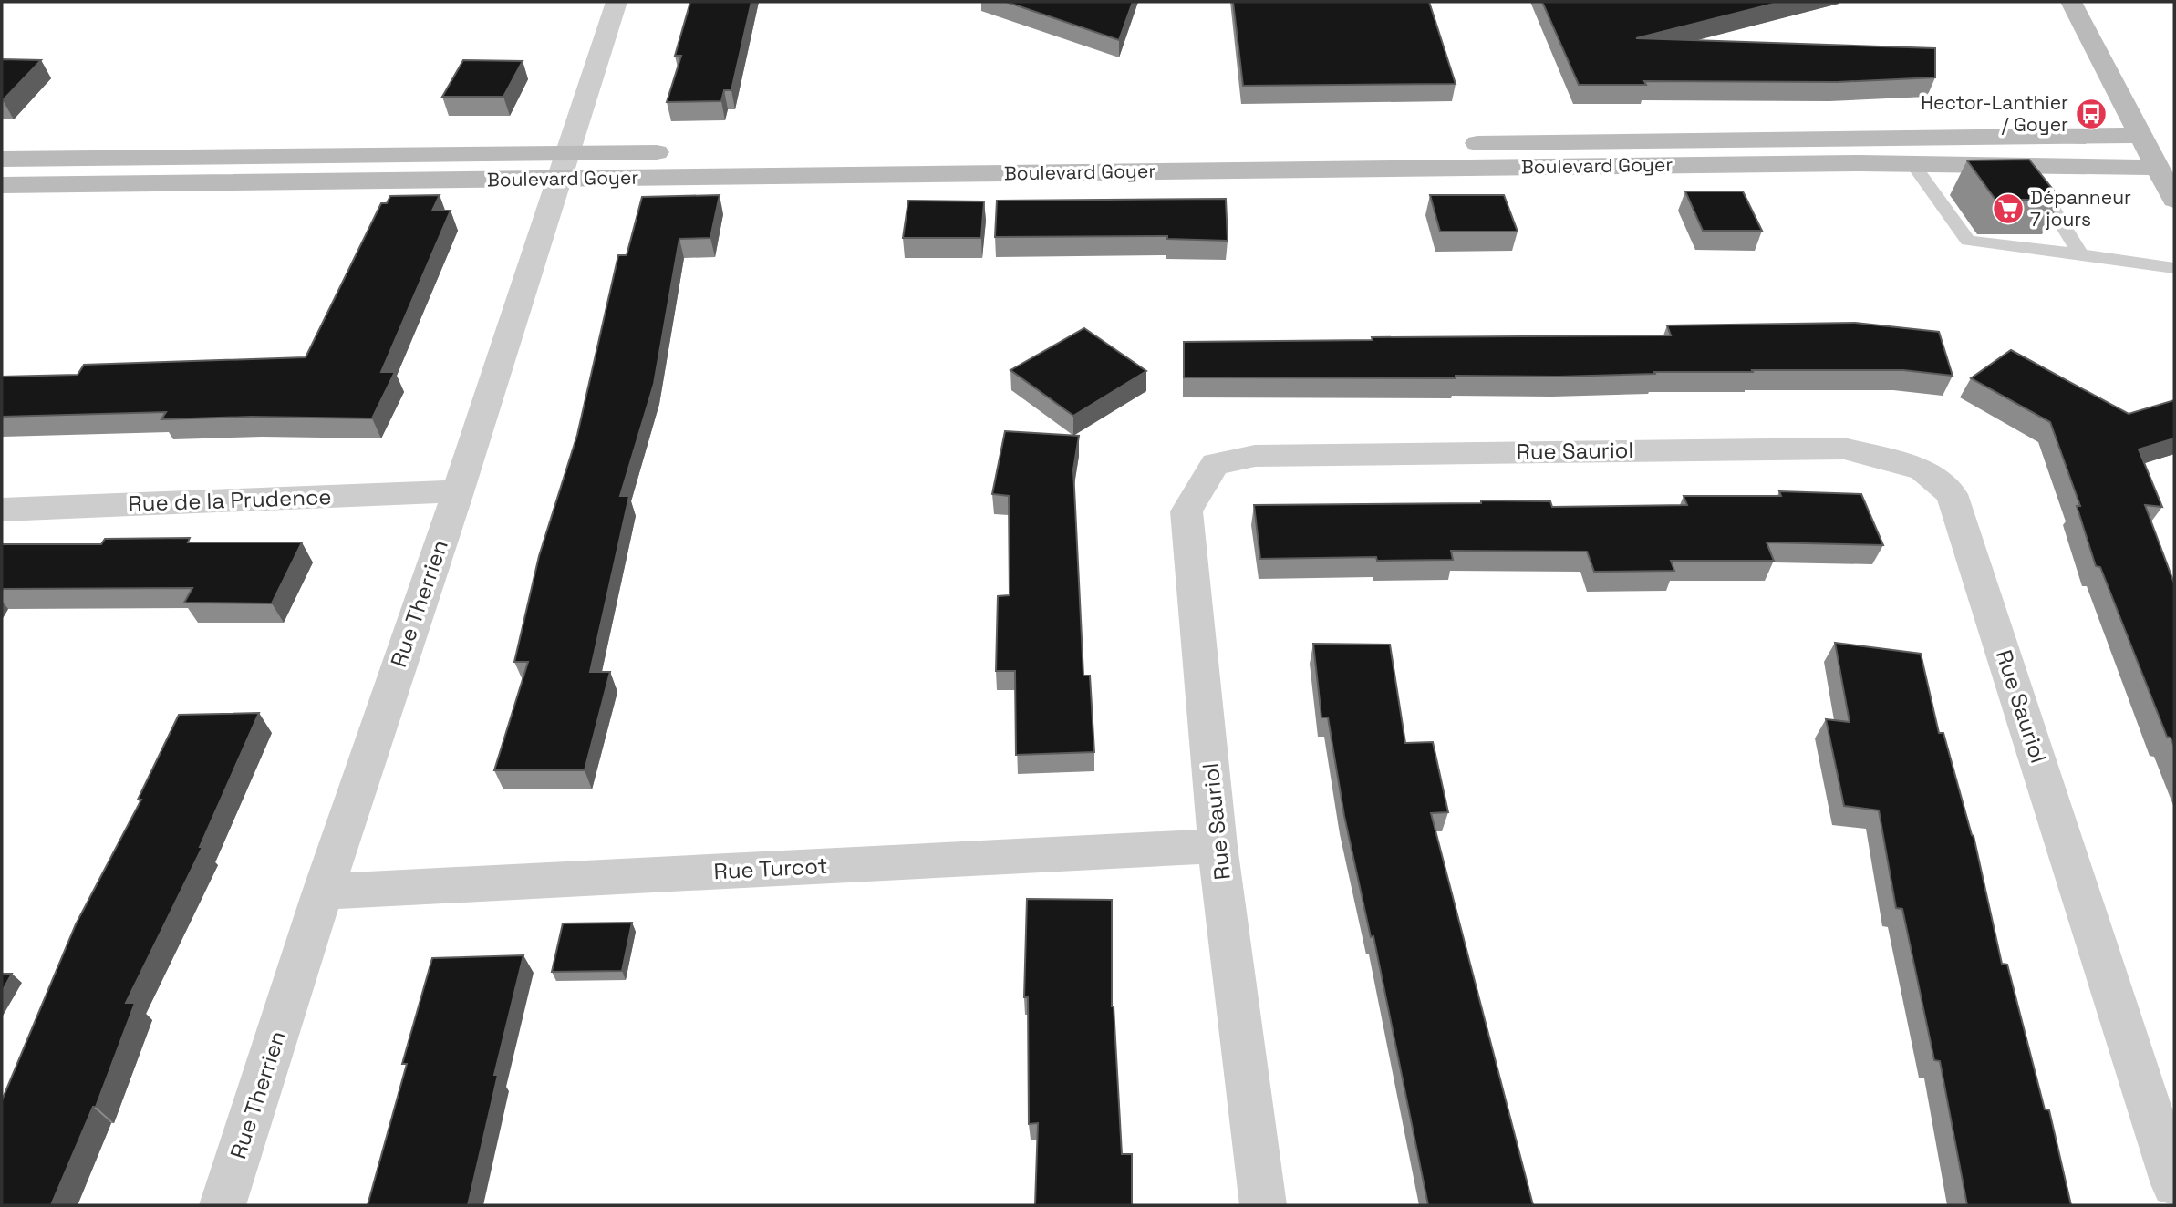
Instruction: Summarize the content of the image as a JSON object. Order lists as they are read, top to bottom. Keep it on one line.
{"streets":{"street":["Boulevard Goyer","Rue Sauriol","Rue de la Prudence","Rue Therrien","Rue Turcot"]},"crossings":[["Boulevard Goyer","Rue Therrien"],["Rue Sauriol","Rue Turcot"],["Rue de la Prudence","Rue Therrien"],["Rue Therrien","Rue Turcot"]],"places":{"bus stop":["Hector-Lanthier / Goyer"],"supermarket":["Dépanneur 7 jours"]}}
